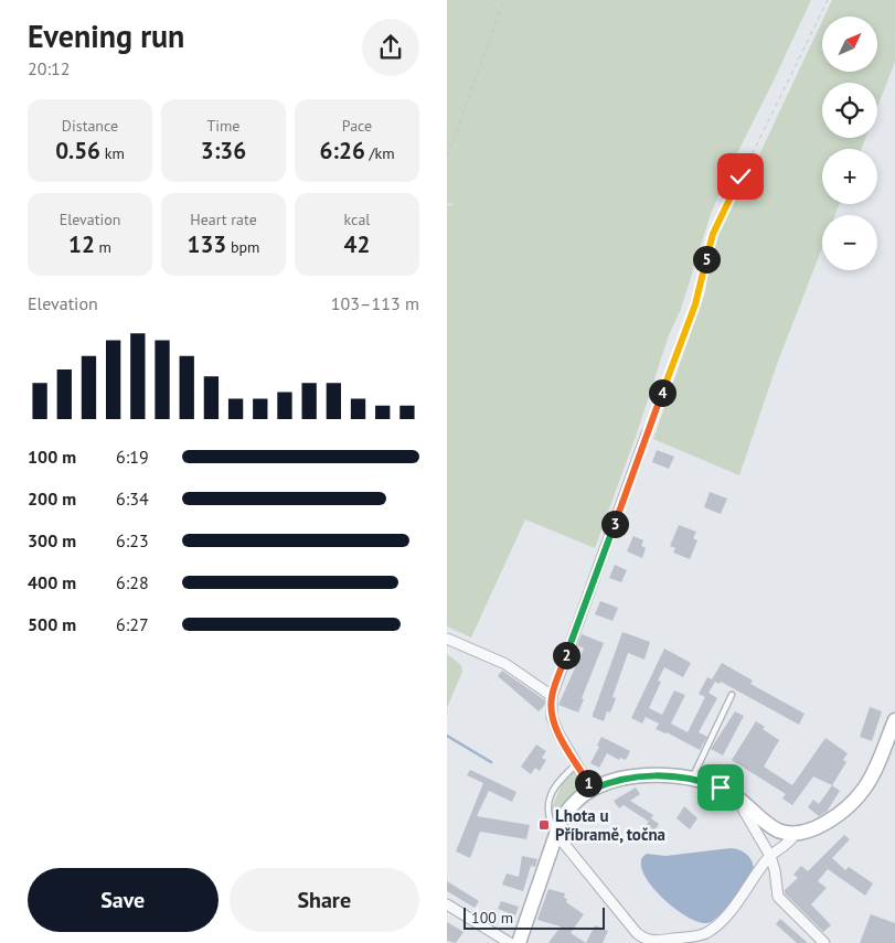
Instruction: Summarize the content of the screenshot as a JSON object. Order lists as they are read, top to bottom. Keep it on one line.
{"places":{"transit":["Lhota u Příbramě, točna"]},"scale_bar":"100 m","north":"top right","page":{"heading":["Evening run","20:12"],"map_buttons":["+","−"],"stats":[["Distance","0.56 km"],["Time","3:36"],["Pace","6:26 /km"],["Elevation","12 m"],["Heart rate","133 bpm"],["kcal","42"]],"pins":["5","4","3","2","1"],"chart":["Elevation","103–113 m"],"list":[{"name":"100 m","note":"6:19"},{"name":"200 m","note":"6:34"},{"name":"300 m","note":"6:23"},{"name":"400 m","note":"6:28"},{"name":"500 m","note":"6:27"}],"buttons":["Save","Share"],"scale":"100 m"}}
